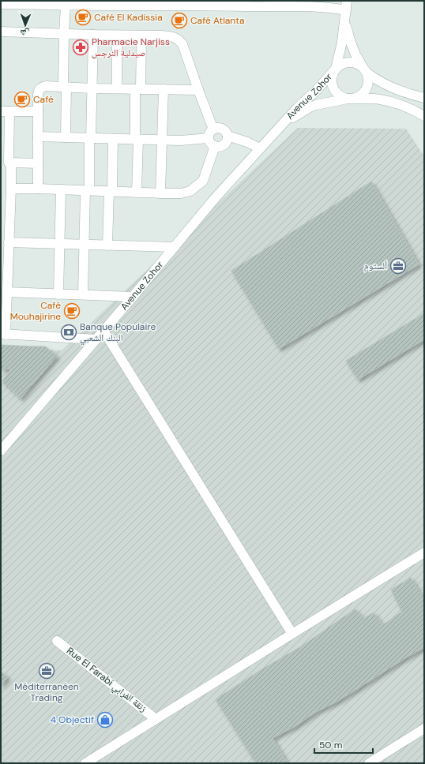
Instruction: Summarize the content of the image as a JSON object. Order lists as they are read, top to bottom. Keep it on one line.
{"streets":{"street":["Avenue Zohor","Rue El Farabi زنقة الفرابي"]},"places":{"cafe":["Café El Kadissia","Café Atlanta","Café","Café Mouhajirine"],"pharmacy":["Pharmacie Narjiss صيدلية النرجس"],"office":["ألستوم","Méditerranéen Trading"],"bank":["Banque Populaire البنك الشعبي"],"shop":["4 Objectif"]},"scale_bar":"50 m","north":"bottom"}
